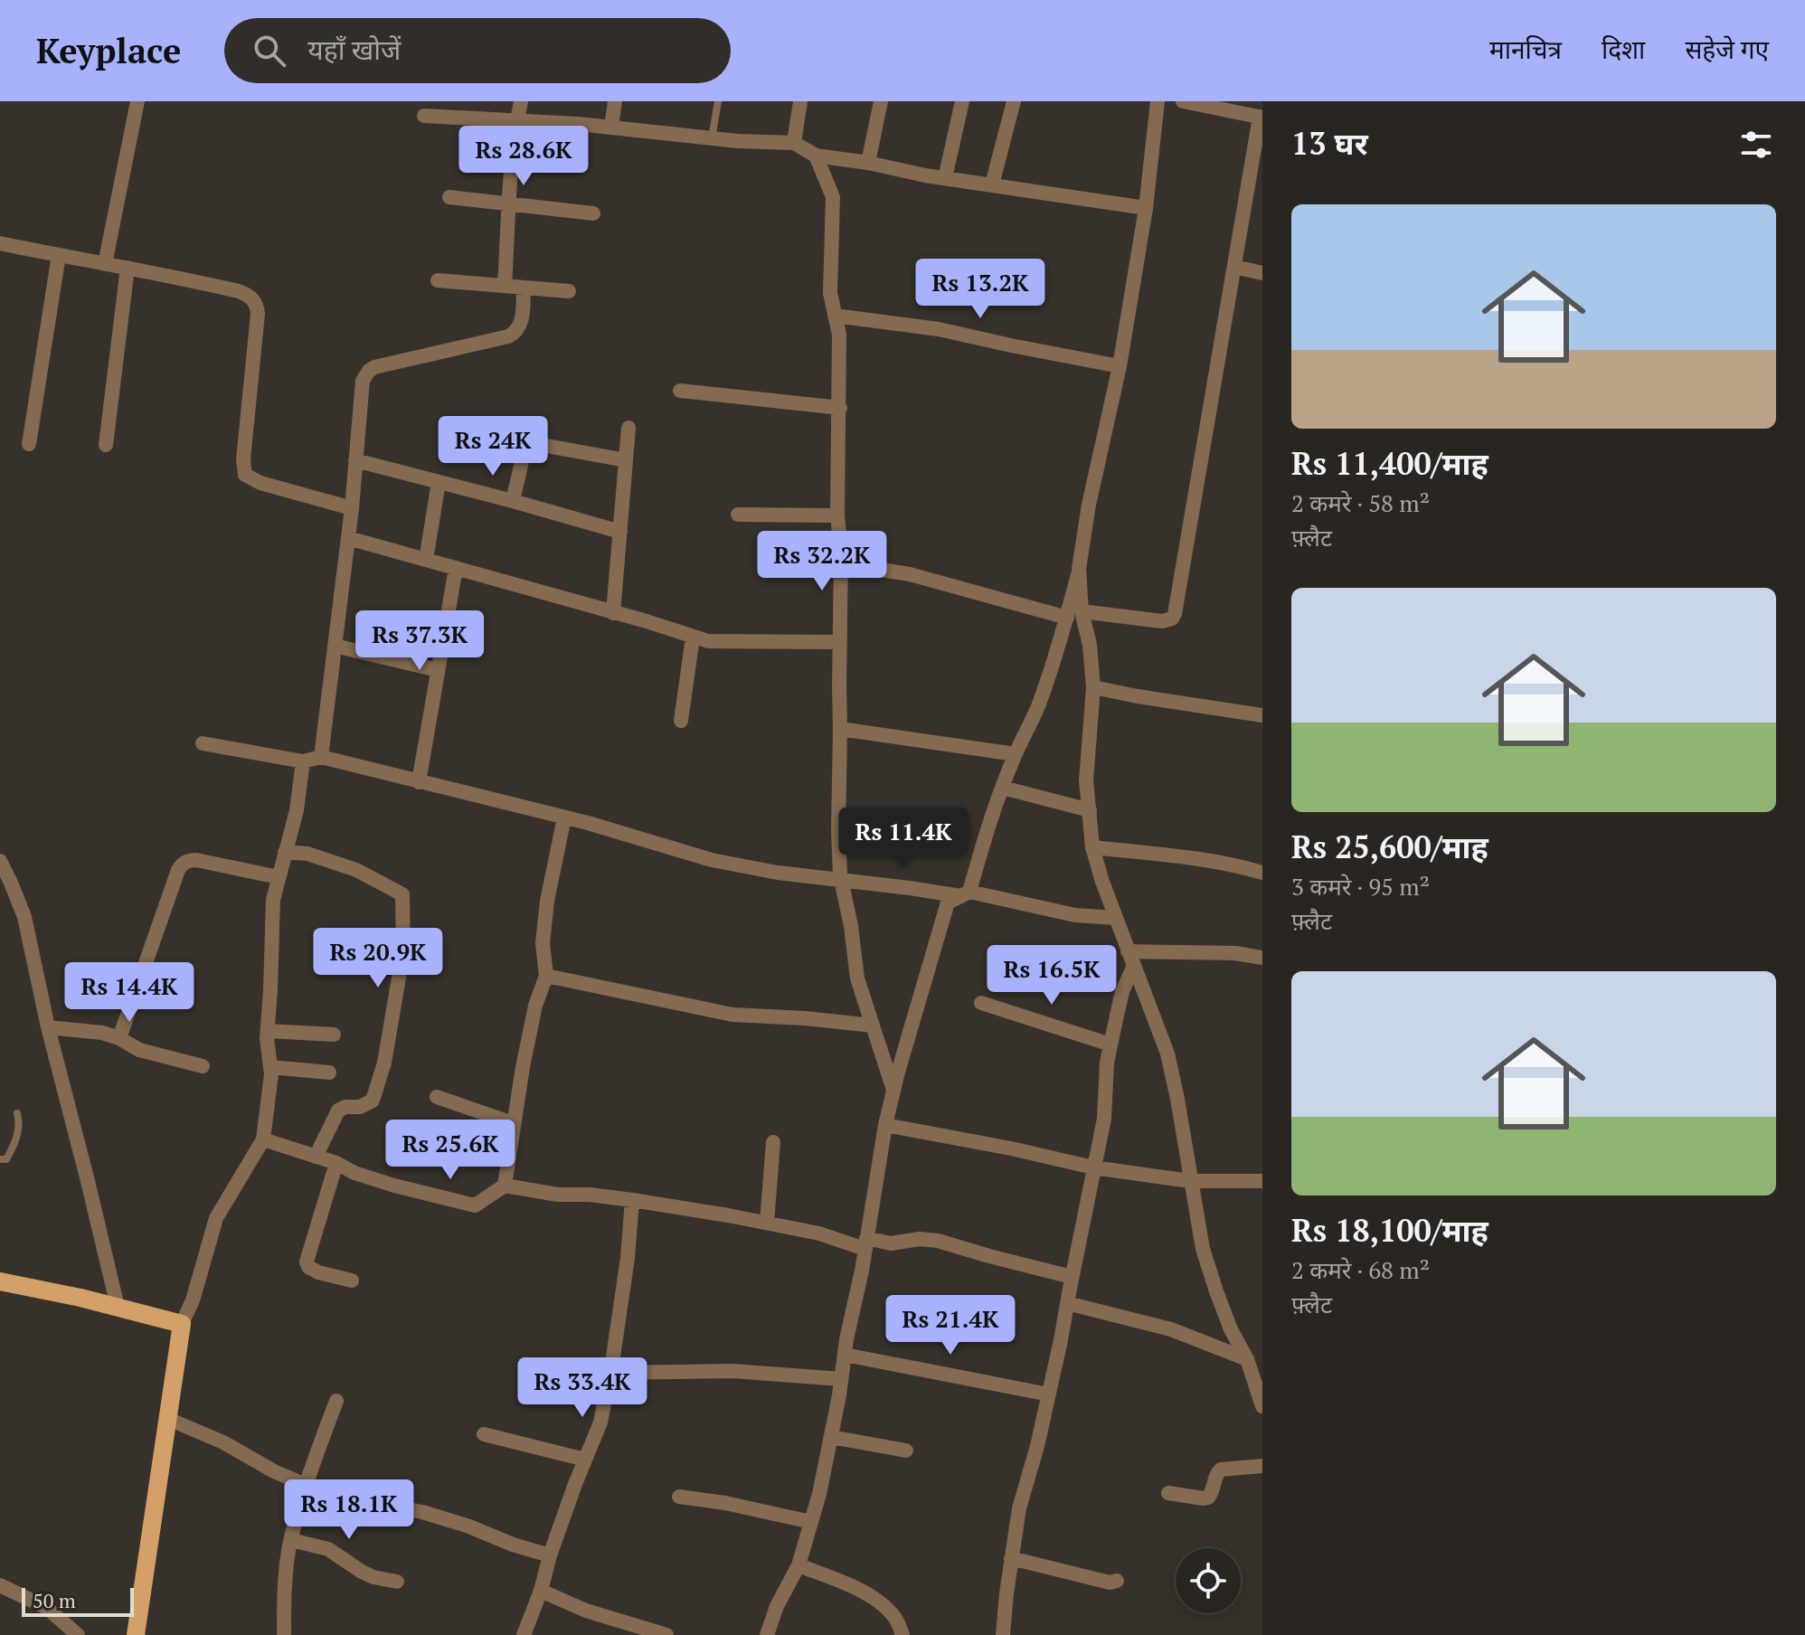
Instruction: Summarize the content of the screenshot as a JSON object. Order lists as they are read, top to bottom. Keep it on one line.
{"scale_bar":"50 m","page":{"header":"Keyplace","search":"यहाँ खोजें","nav":["मानचित्र","दिशा","सहेजे गए"],"heading":"13 घर","price":["Rs 28.6K","Rs 13.2K","Rs 24K","Rs 32.2K","Rs 37.3K","Rs 11.4K","Rs 20.9K","Rs 16.5K","Rs 14.4K","Rs 25.6K","Rs 21.4K","Rs 33.4K","Rs 18.1K"],"list":[{"name":"Rs 11,400/माह","note":"2 कमरे · 58 m² · फ़्लैट"},{"name":"Rs 25,600/माह","note":"3 कमरे · 95 m² · फ़्लैट"},{"name":"Rs 18,100/माह","note":"2 कमरे · 68 m² · फ़्लैट"}],"scale":"50 m"}}
